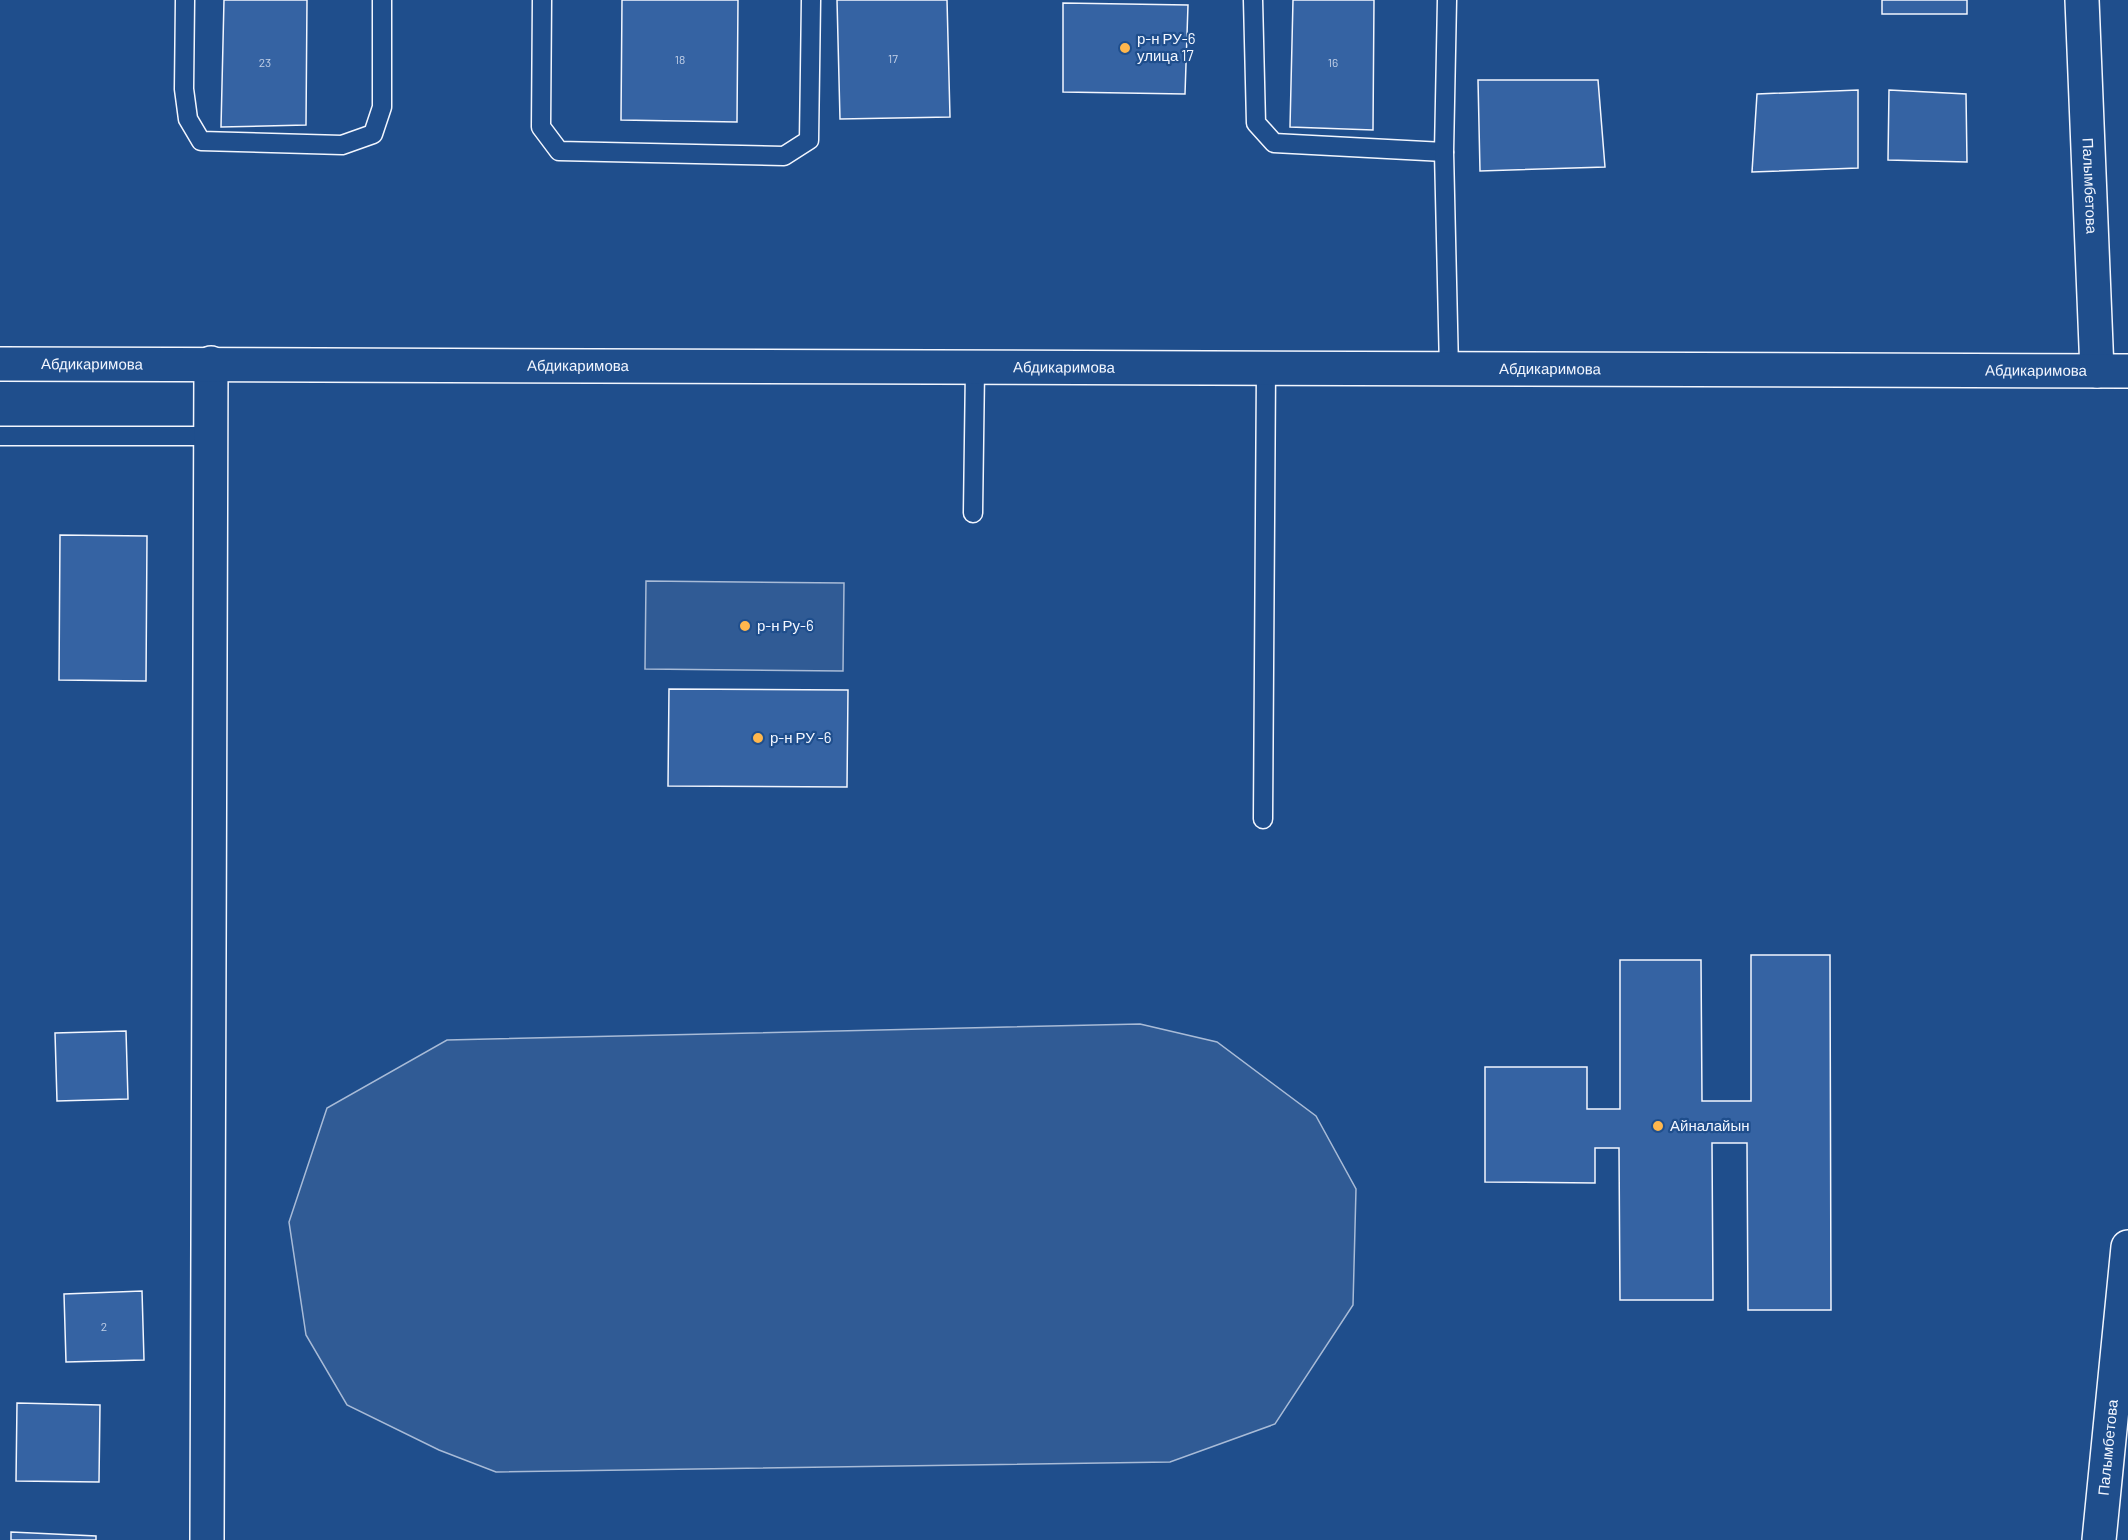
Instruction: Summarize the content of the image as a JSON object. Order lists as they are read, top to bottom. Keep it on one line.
{"streets":{"main road":["Палымбетова","Абдикаримова"]},"crossings":[["Палымбетова","Абдикаримова"]],"places":["р-н РУ-6 улица 17","р-н Ру-6","р-н РУ -6","Айналайын"],"house_numbers":["17","18","23","16","2"]}
